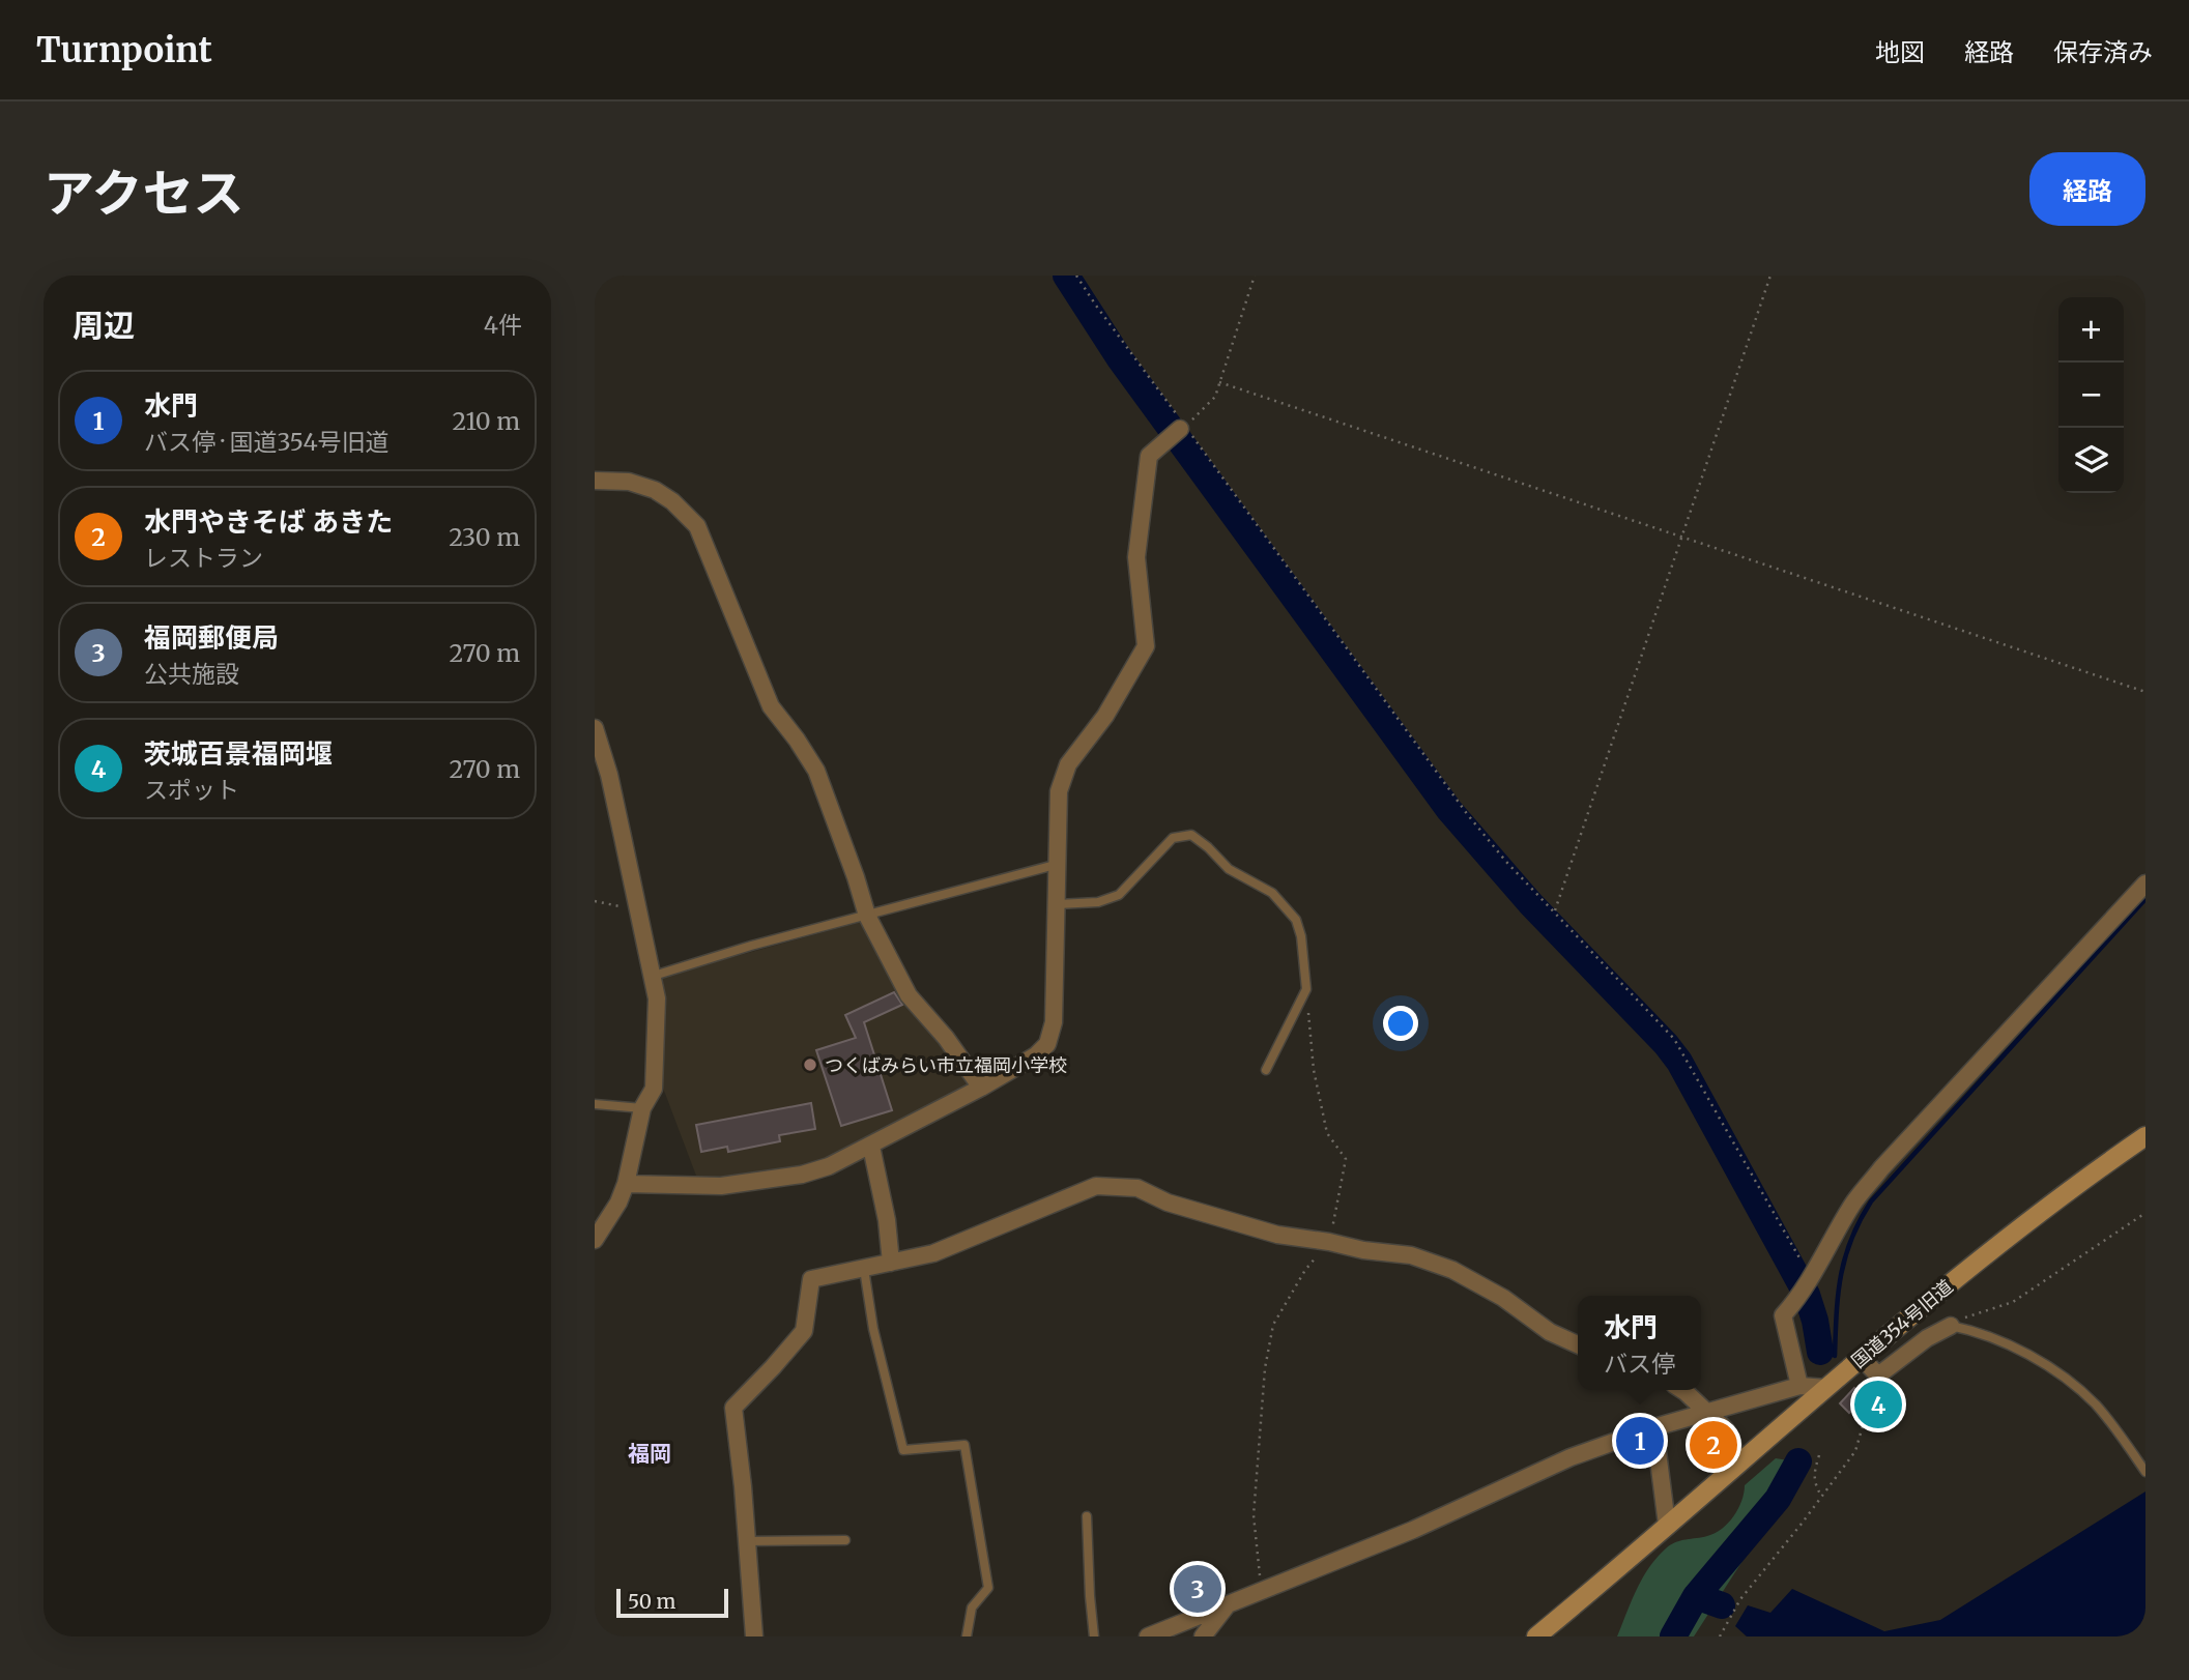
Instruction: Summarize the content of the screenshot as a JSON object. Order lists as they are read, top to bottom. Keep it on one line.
{"streets":{"street":["国道354号旧道"]},"districts":["福岡"],"places":["つくばみらい市立福岡小学校"],"scale_bar":"50 m","page":{"header":"Turnpoint","nav":["地図","経路","保存済み"],"title":"アクセス","buttons":"経路","heading":["周辺","4件"],"map_buttons":["+","−"],"list":[{"mark":"1","name":"水門","note":"バス停 · 国道354号旧道","value":"210 m"},{"mark":"2","name":"水門やきそば あきた","note":"レストラン","value":"230 m"},{"mark":"3","name":"福岡郵便局","note":"公共施設","value":"270 m"},{"mark":"4","name":"茨城百景福岡堰","note":"スポット","value":"270 m"}],"popup":["水門","バス停"],"pins":["4","1","2","3"],"scale":"50 m"}}
